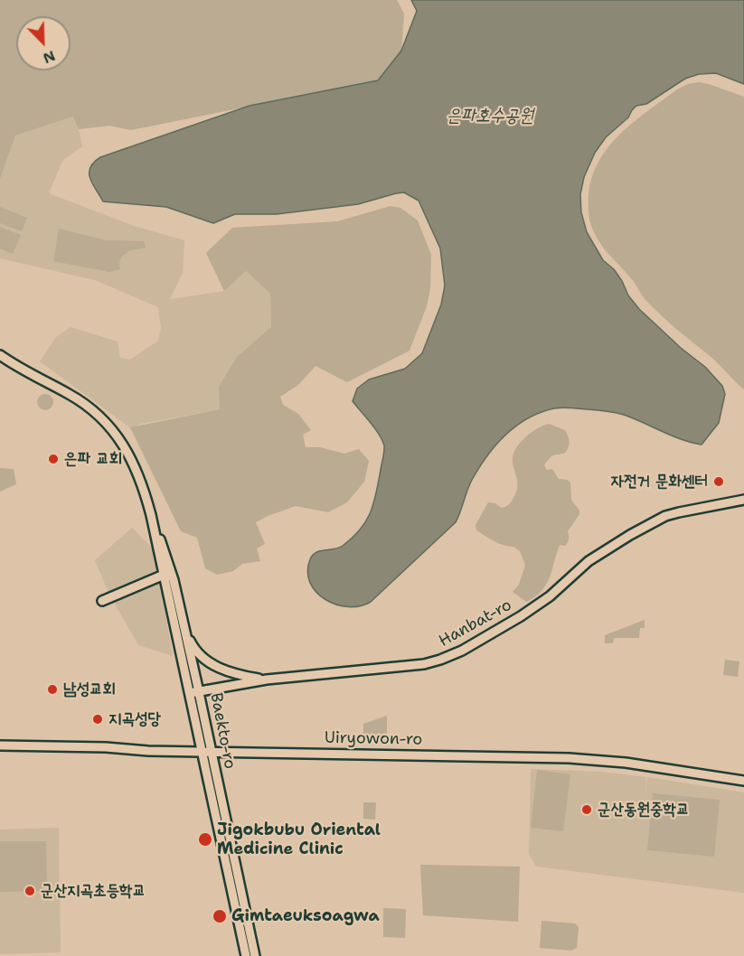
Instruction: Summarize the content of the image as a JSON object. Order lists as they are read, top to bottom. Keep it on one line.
{"streets":{"street":["Hanbat-ro","Baekto-ro","Uiryowon-ro"]},"crossings":[["Hanbat-ro","Baekto-ro"],["Baekto-ro","Uiryowon-ro"]],"water":["은파호수공원"],"places":["은파 교회","자전거 문화센터","남성교회","지곡성당","군산동원중학교","Jigokbubu Oriental Medicine Clinic","군산지곡초등학교","Gimtaeuksoagwa"],"north":"bottom right"}
